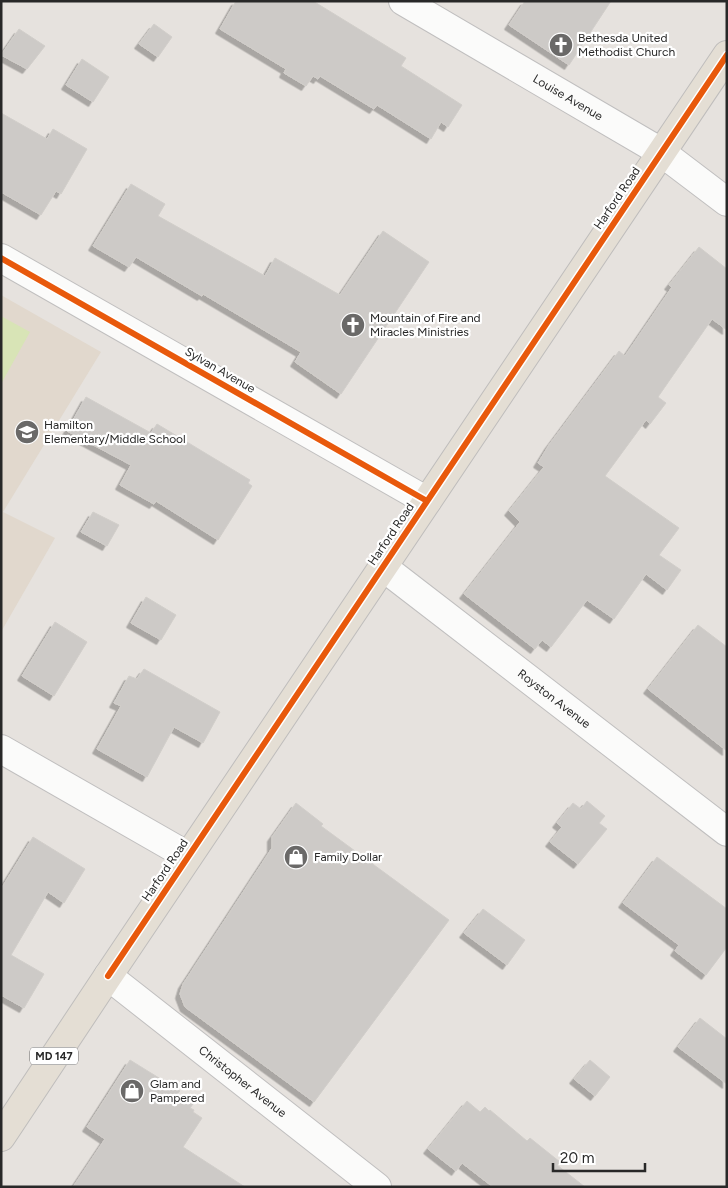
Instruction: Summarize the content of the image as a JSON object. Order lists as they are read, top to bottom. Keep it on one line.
{"streets":{"main road":["Harford Road","MD 147"],"street":["Louise Avenue","Sylvan Avenue","Royston Avenue","Christopher Avenue"]},"crossings":[["Louise Avenue","Harford Road"],["Harford Road","Sylvan Avenue"],["Harford Road","Royston Avenue"],["Harford Road","Christopher Avenue"]],"places":{"church":["Bethesda United Methodist Church","Mountain of Fire and Miracles Ministries"],"school or university":["Hamilton Elementary/Middle School"],"shop":["Family Dollar","Glam and Pampered"]},"scale_bar":"20 m"}
